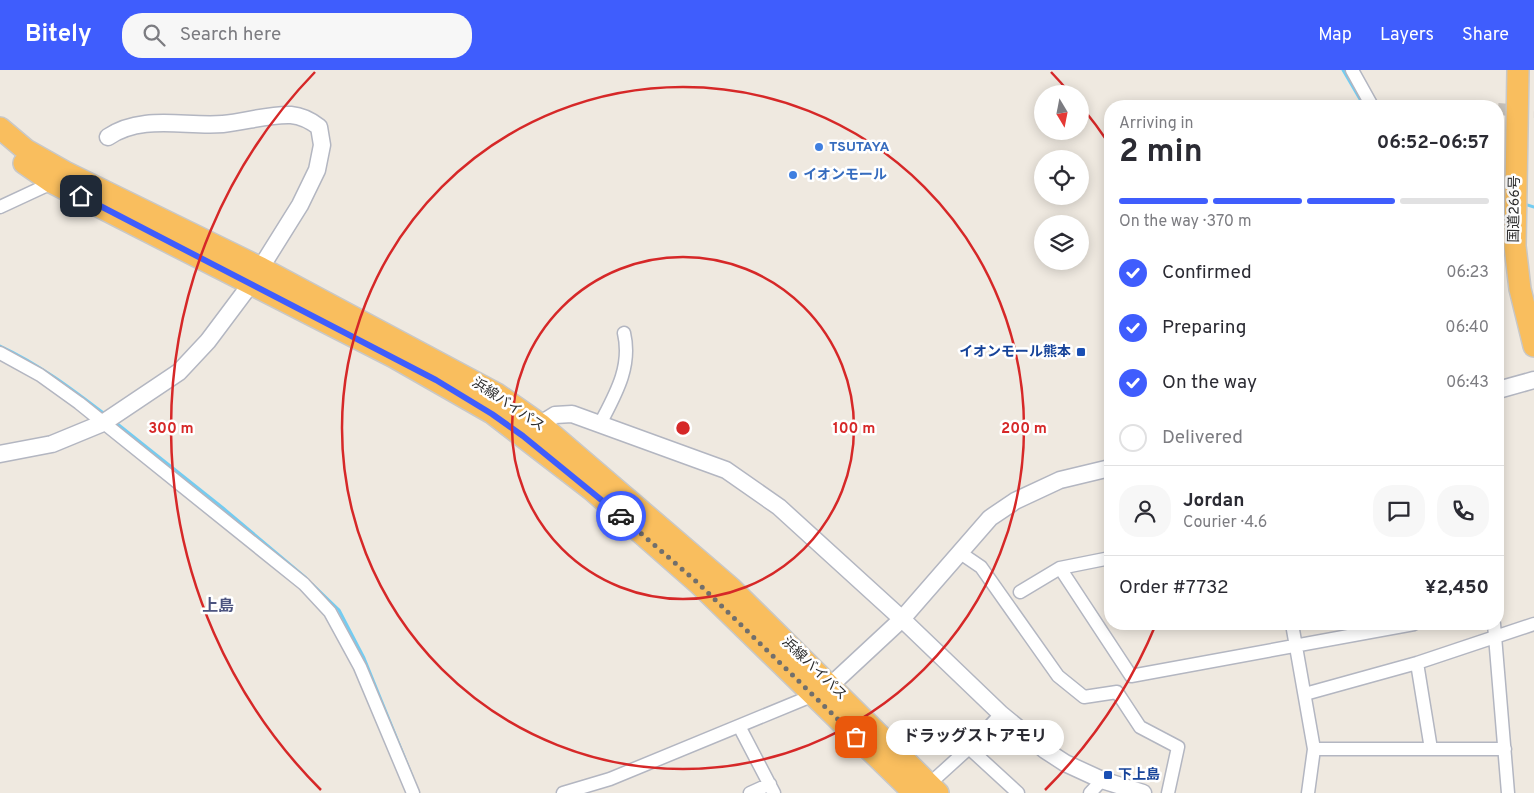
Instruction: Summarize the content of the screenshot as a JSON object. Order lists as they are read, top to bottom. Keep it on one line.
{"streets":{"highway":["国道266号","浜線バイパス"]},"districts":["上島"],"places":{"other":["TSUTAYA","イオンモール","ドラッグストアモリ"],"transit":["イオンモール熊本","下上島"]},"north":"bottom","page":{"header":"Bitely","search":"Search here","nav":["Map","Layers","Share"],"heading":["2 min","Arriving in","06:52–06:57"],"panel":["Jordan","Courier · 4.6","Order #7732","¥2,450"],"bar":"On the way · 370 m","list":[["Confirmed","06:23"],["Preparing","06:40"],["On the way","06:43"],"Delivered"],"bubble":"ドラッグストアモリ"},"rings":["100 m","200 m","300 m"]}
